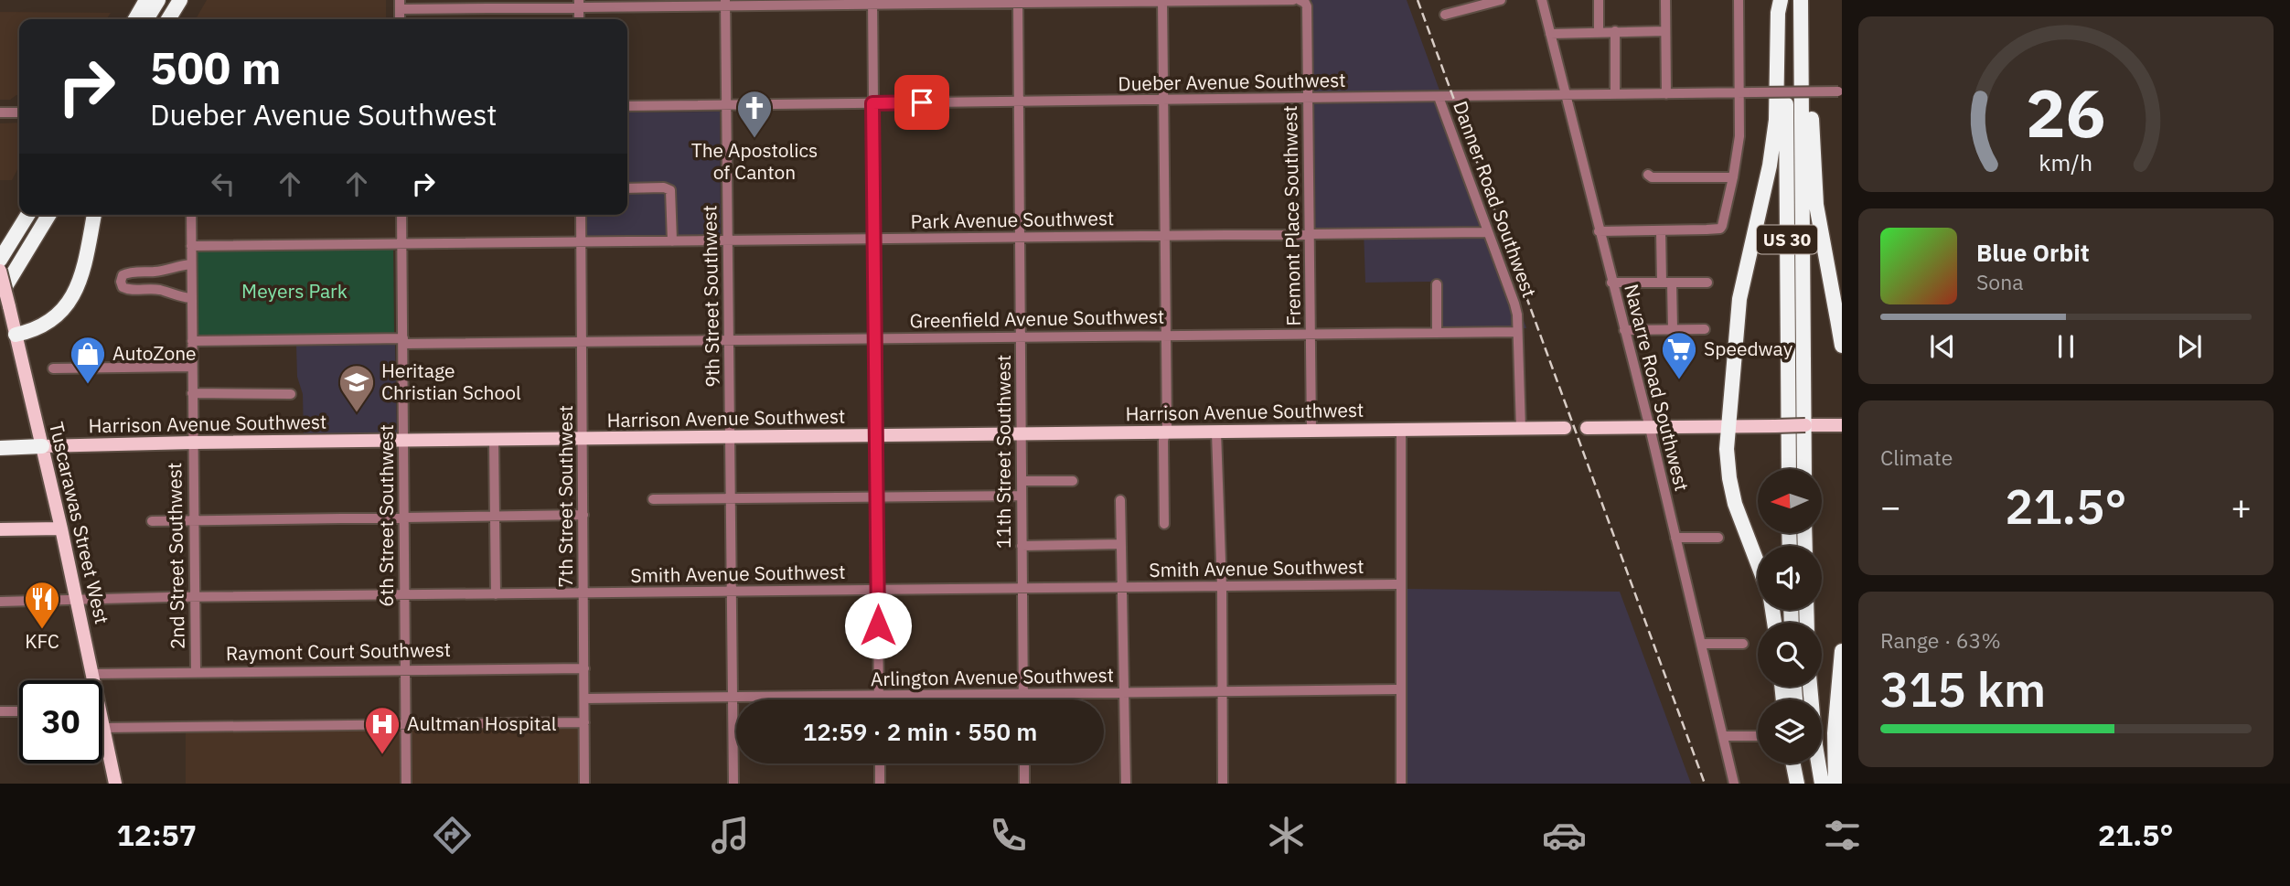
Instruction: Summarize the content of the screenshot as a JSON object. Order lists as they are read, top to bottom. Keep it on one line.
{"streets":{"highway":["US 30"],"main road":["Harrison Avenue Southwest","Tuscarawas Street West"],"street":["Dueber Avenue Southwest","Danner Road Southwest","Fremont Place Southwest","Park Avenue Southwest","9th Street Southwest","Greenfield Avenue Southwest","Navarre Road Southwest","11th Street Southwest","7th Street Southwest","6th Street Southwest","2nd Street Southwest","Smith Avenue Southwest","Raymont Court Southwest","Arlington Avenue Southwest"]},"crossings":[["Dueber Avenue Southwest","Danner Road Southwest"],["Dueber Avenue Southwest","Fremont Place Southwest"],["Dueber Avenue Southwest","9th Street Southwest"],["Dueber Avenue Southwest","Navarre Road Southwest"],["Dueber Avenue Southwest","11th Street Southwest"],["Danner Road Southwest","Park Avenue Southwest"],["Danner Road Southwest","Greenfield Avenue Southwest"],["Danner Road Southwest","Harrison Avenue Southwest"],["Fremont Place Southwest","Park Avenue Southwest"],["Fremont Place Southwest","Greenfield Avenue Southwest"],["Fremont Place Southwest","Harrison Avenue Southwest"],["Park Avenue Southwest","9th Street Southwest"],["Park Avenue Southwest","11th Street Southwest"],["Park Avenue Southwest","7th Street Southwest"],["Park Avenue Southwest","6th Street Southwest"],["Park Avenue Southwest","2nd Street Southwest"],["9th Street Southwest","Greenfield Avenue Southwest"],["9th Street Southwest","Harrison Avenue Southwest"],["9th Street Southwest","Smith Avenue Southwest"],["9th Street Southwest","Arlington Avenue Southwest"],["Greenfield Avenue Southwest","11th Street Southwest"],["Greenfield Avenue Southwest","7th Street Southwest"],["Greenfield Avenue Southwest","6th Street Southwest"],["Greenfield Avenue Southwest","2nd Street Southwest"],["Harrison Avenue Southwest","11th Street Southwest"],["Harrison Avenue Southwest","7th Street Southwest"],["Harrison Avenue Southwest","6th Street Southwest"],["Harrison Avenue Southwest","Tuscarawas Street West"],["Harrison Avenue Southwest","2nd Street Southwest"],["11th Street Southwest","Smith Avenue Southwest"],["11th Street Southwest","Arlington Avenue Southwest"],["7th Street Southwest","Smith Avenue Southwest"],["7th Street Southwest","Raymont Court Southwest"],["7th Street Southwest","Arlington Avenue Southwest"],["6th Street Southwest","Smith Avenue Southwest"],["6th Street Southwest","Raymont Court Southwest"],["Tuscarawas Street West","Smith Avenue Southwest"],["Tuscarawas Street West","Raymont Court Southwest"],["2nd Street Southwest","Smith Avenue Southwest"],["2nd Street Southwest","Raymont Court Southwest"]],"parks":["Meyers Park"],"places":{"church":["The Apostolics of Canton"],"supermarket":["Speedway"],"shop":["AutoZone"],"school or university":["Heritage Christian School"],"restaurant":["KFC"],"hospital":["Aultman Hospital"]},"north":"left","page":{"turn":["500 m","Dueber Avenue Southwest"],"song":["Blue Orbit","Sona"],"tile":["Climate",["Range · 63%","315 km"]],"heat":["−","21.5°","+"],"limit":"30","trip":"12:59 · 2 min · 550 m","tabs":["12:57","21.5°"],"gauge":["26","km/h"]}}
